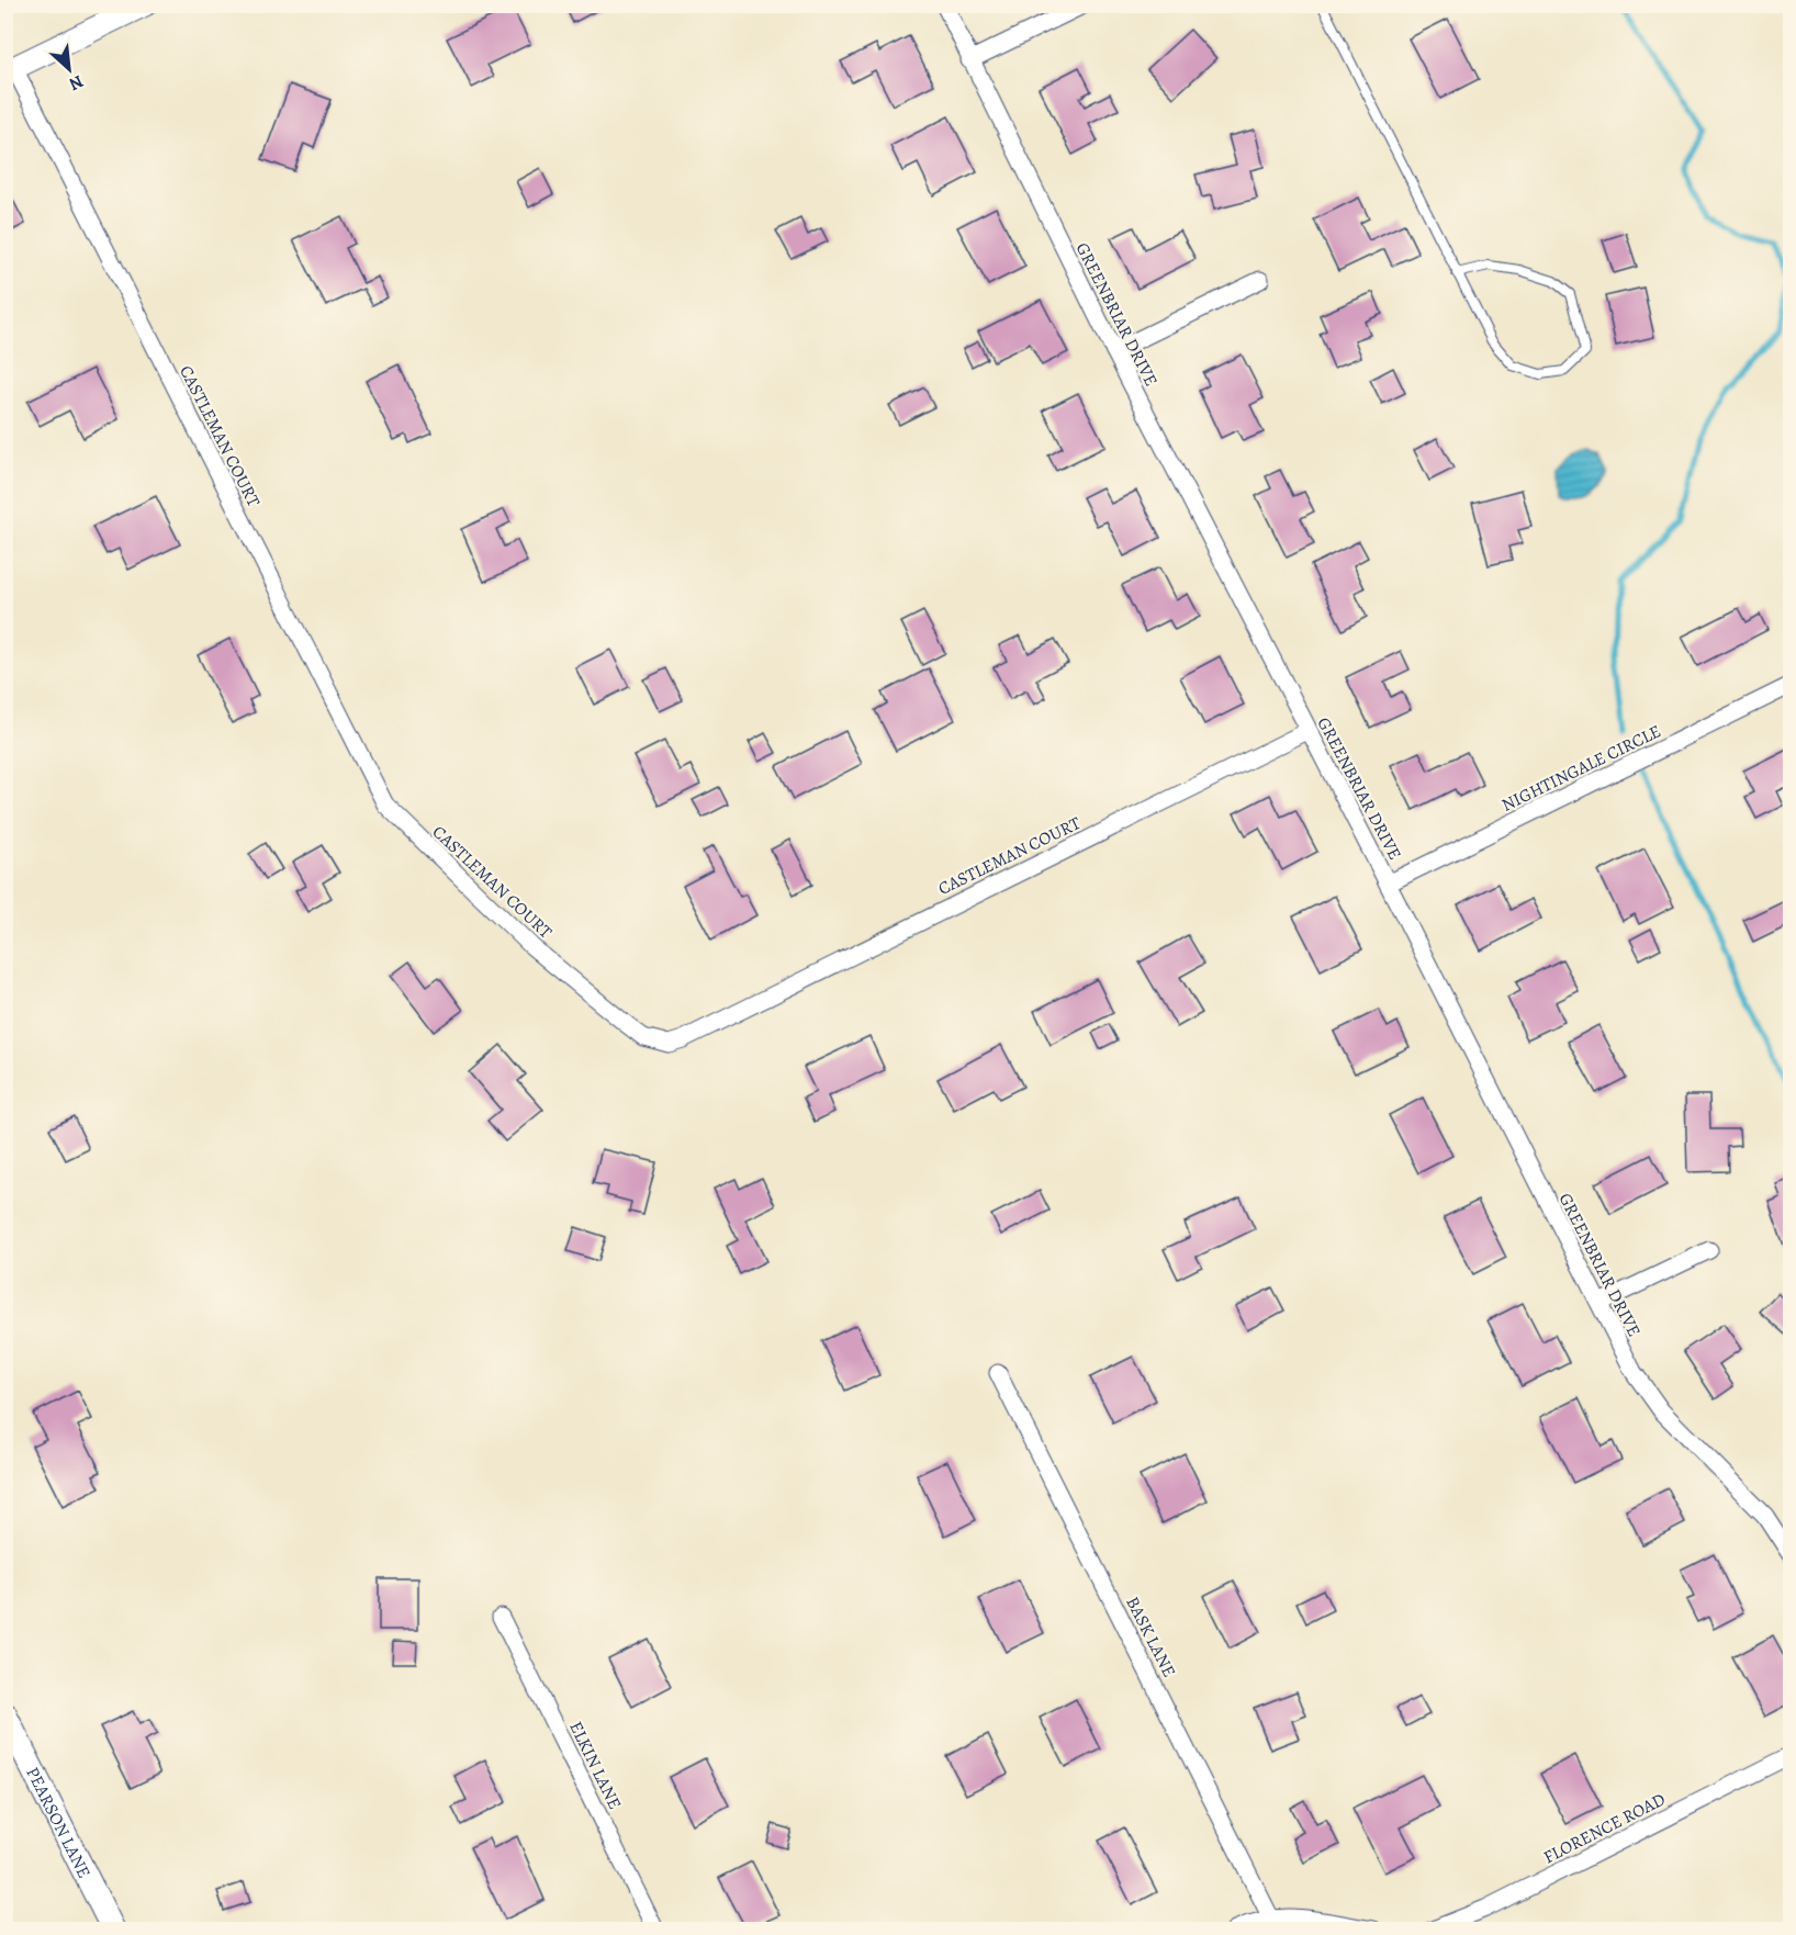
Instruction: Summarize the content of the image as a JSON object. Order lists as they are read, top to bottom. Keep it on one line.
{"streets":{"street":["GREENBRIAR DRIVE","CASTLEMAN COURT","NIGHTINGALE CIRCLE","BASK LANE","ELKIN LANE","PEARSON LANE","FLORENCE ROAD"]},"crossings":[["GREENBRIAR DRIVE","CASTLEMAN COURT"],["GREENBRIAR DRIVE","NIGHTINGALE CIRCLE"]],"north":"bottom right"}
